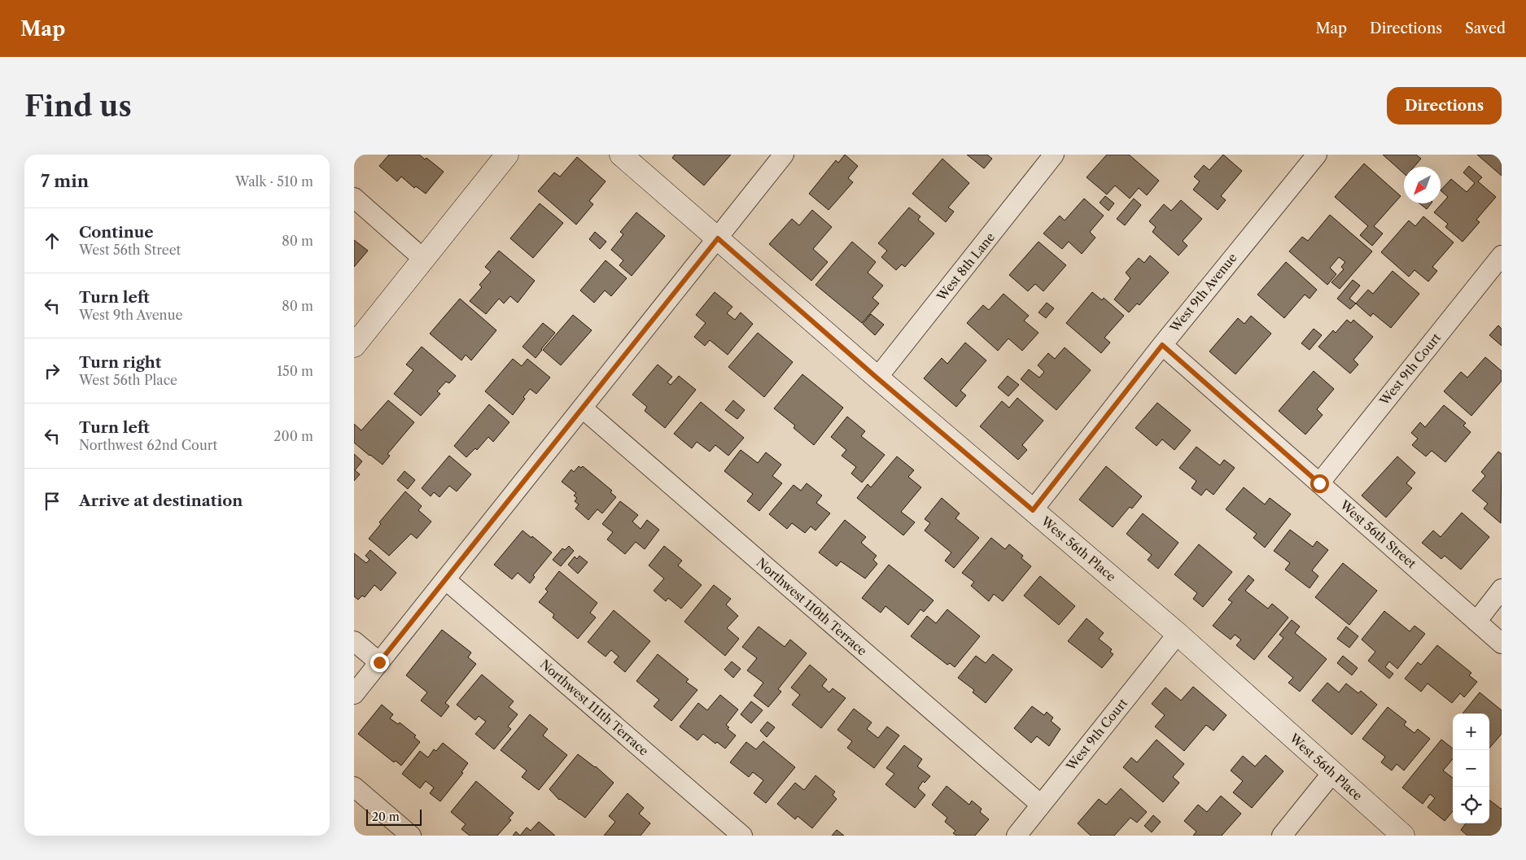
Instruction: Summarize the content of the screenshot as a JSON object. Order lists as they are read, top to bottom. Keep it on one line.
{"streets":{"street":["West 8th Lane","West 9th Avenue","West 9th Court","West 56th Street","West 56th Place","Northwest 110th Terrace","Northwest 111th Terrace"]},"crossings":[["West 8th Lane","West 56th Place"],["West 9th Avenue","West 56th Street"],["West 9th Avenue","West 56th Place"],["West 9th Court","West 56th Street"],["West 9th Court","West 56th Place"],["West 9th Court","Northwest 110th Terrace"]],"scale_bar":"20 m","north":"bottom left","page":{"header":"Map","nav":["Map","Directions","Saved"],"buttons":"Directions","title":"Find us","heading":["7 min","Walk · 510 m"],"list":[["Continue","West 56th Street","80 m"],["Turn left","West 9th Avenue","80 m"],["Turn right","West 56th Place","150 m"],["Turn left","Northwest 62nd Court","200 m"],"Arrive at destination"],"map_buttons":["+","−"],"scale":"20 m"}}
